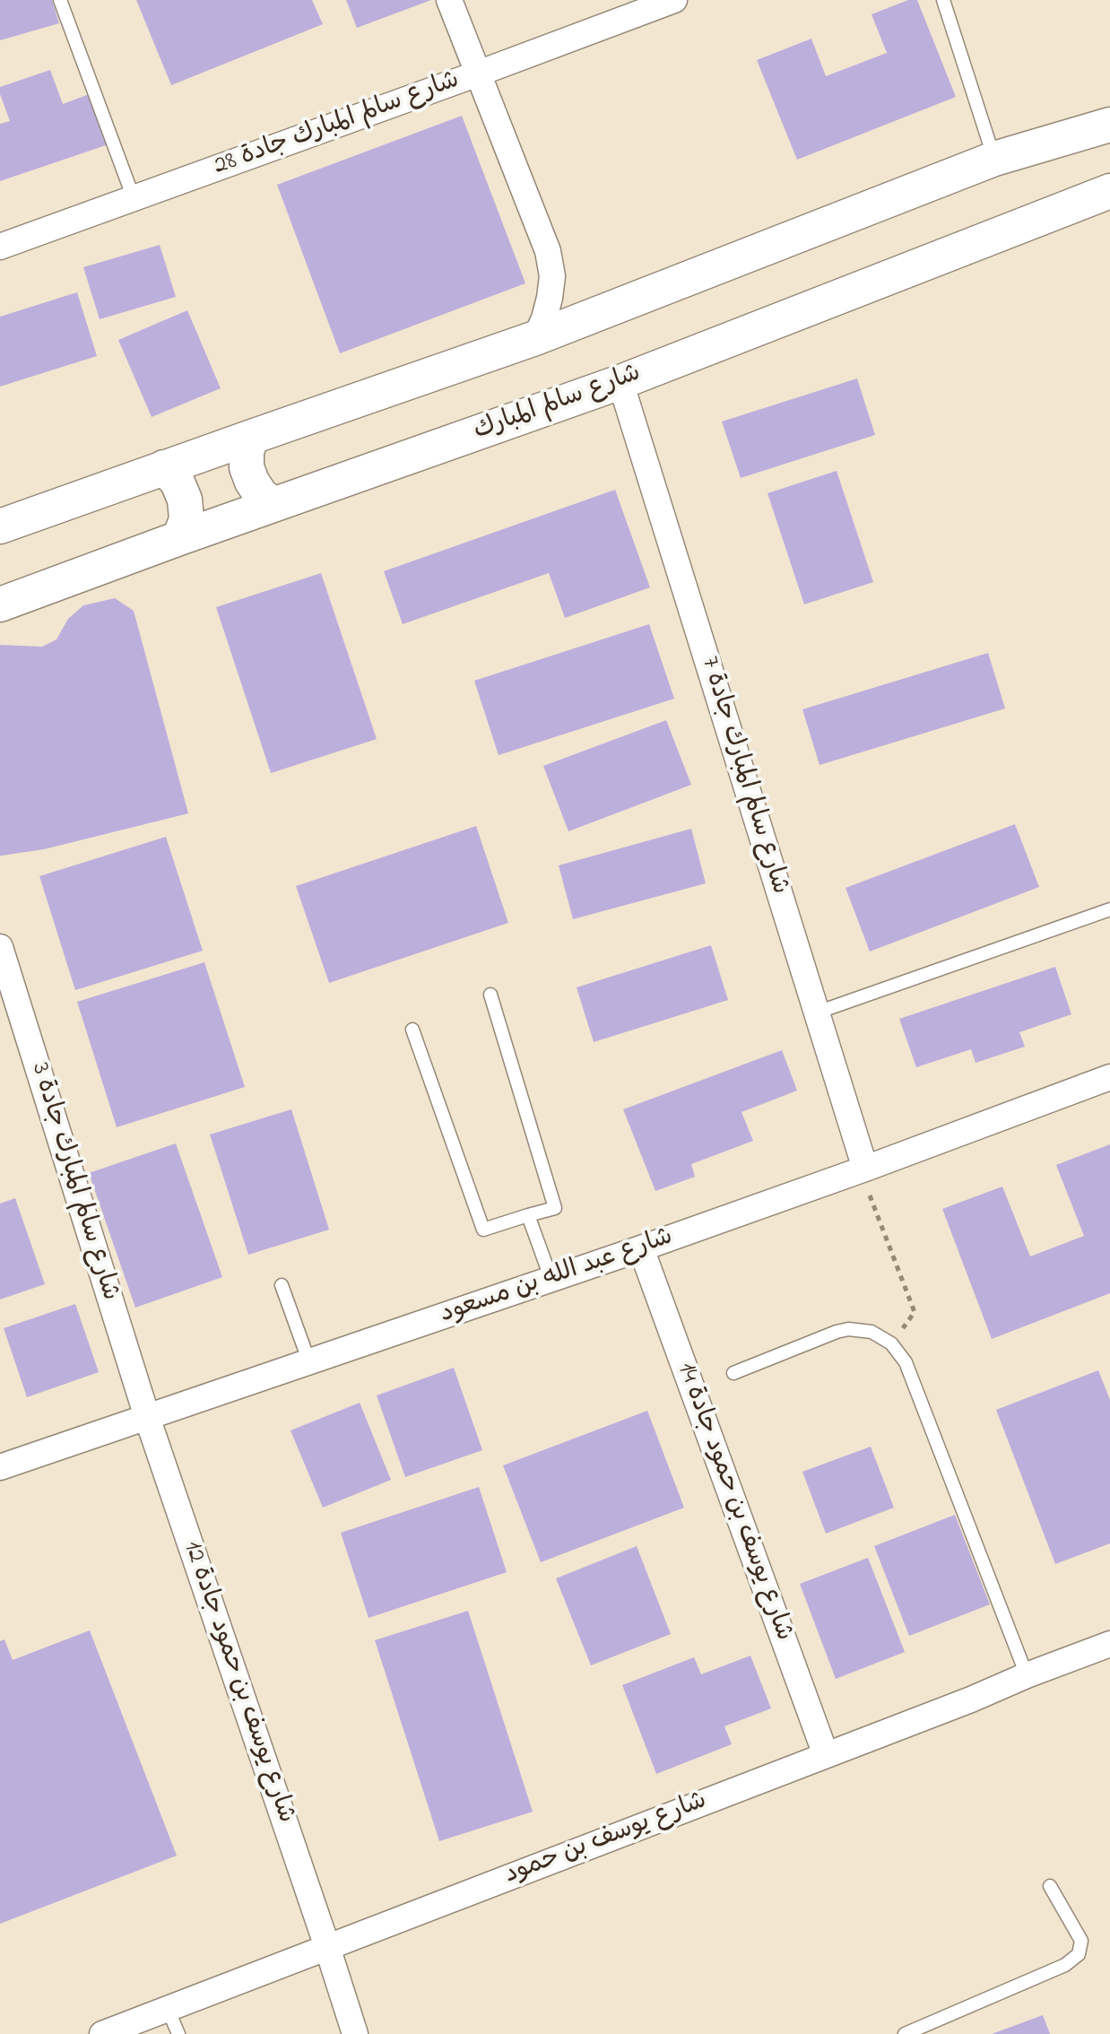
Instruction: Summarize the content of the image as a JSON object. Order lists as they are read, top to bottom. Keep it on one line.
{"streets":{"main road":["شارع سالم المبارك"],"street":["شارع سالم المبارك جادة 28","شارع سالم المبارك جادة 7","شارع سالم المبارك جادة 3","شارع عبد الله بن مسعود","شارع يوسف بن حمود جادة 14","شارع يوسف بن حمود جادة 12","شارع يوسف بن حمود"]},"crossings":[["شارع سالم المبارك","شارع سالم المبارك جادة 7"],["شارع سالم المبارك جادة 7","شارع عبد الله بن مسعود"],["شارع سالم المبارك جادة 3","شارع عبد الله بن مسعود"],["شارع سالم المبارك جادة 3","شارع يوسف بن حمود جادة 12"],["شارع عبد الله بن مسعود","شارع يوسف بن حمود جادة 14"],["شارع عبد الله بن مسعود","شارع يوسف بن حمود جادة 12"],["شارع يوسف بن حمود جادة 14","شارع يوسف بن حمود"],["شارع يوسف بن حمود جادة 12","شارع يوسف بن حمود"]]}
